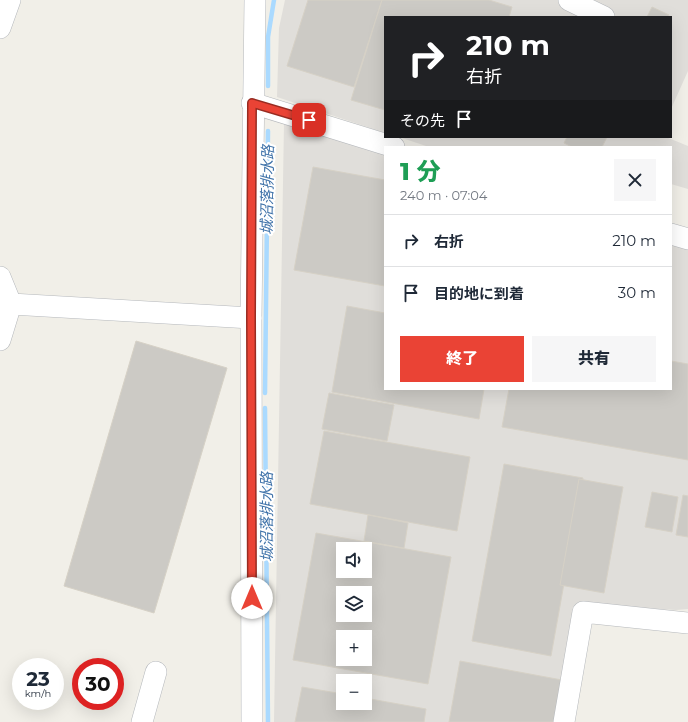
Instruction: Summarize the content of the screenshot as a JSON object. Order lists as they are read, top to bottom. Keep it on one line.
{"water":["城沼落排水路"],"page":{"turn":["210 m","右折"],"then":"その先","heading":["1 分","240 m · 07:04"],"list":[{"name":"右折","value":"210 m"},{"name":"目的地に到着","value":"30 m"}],"buttons":["終了","共有"],"map_buttons":["+","−"],"speed":"23 km/h","limit":"30"}}
